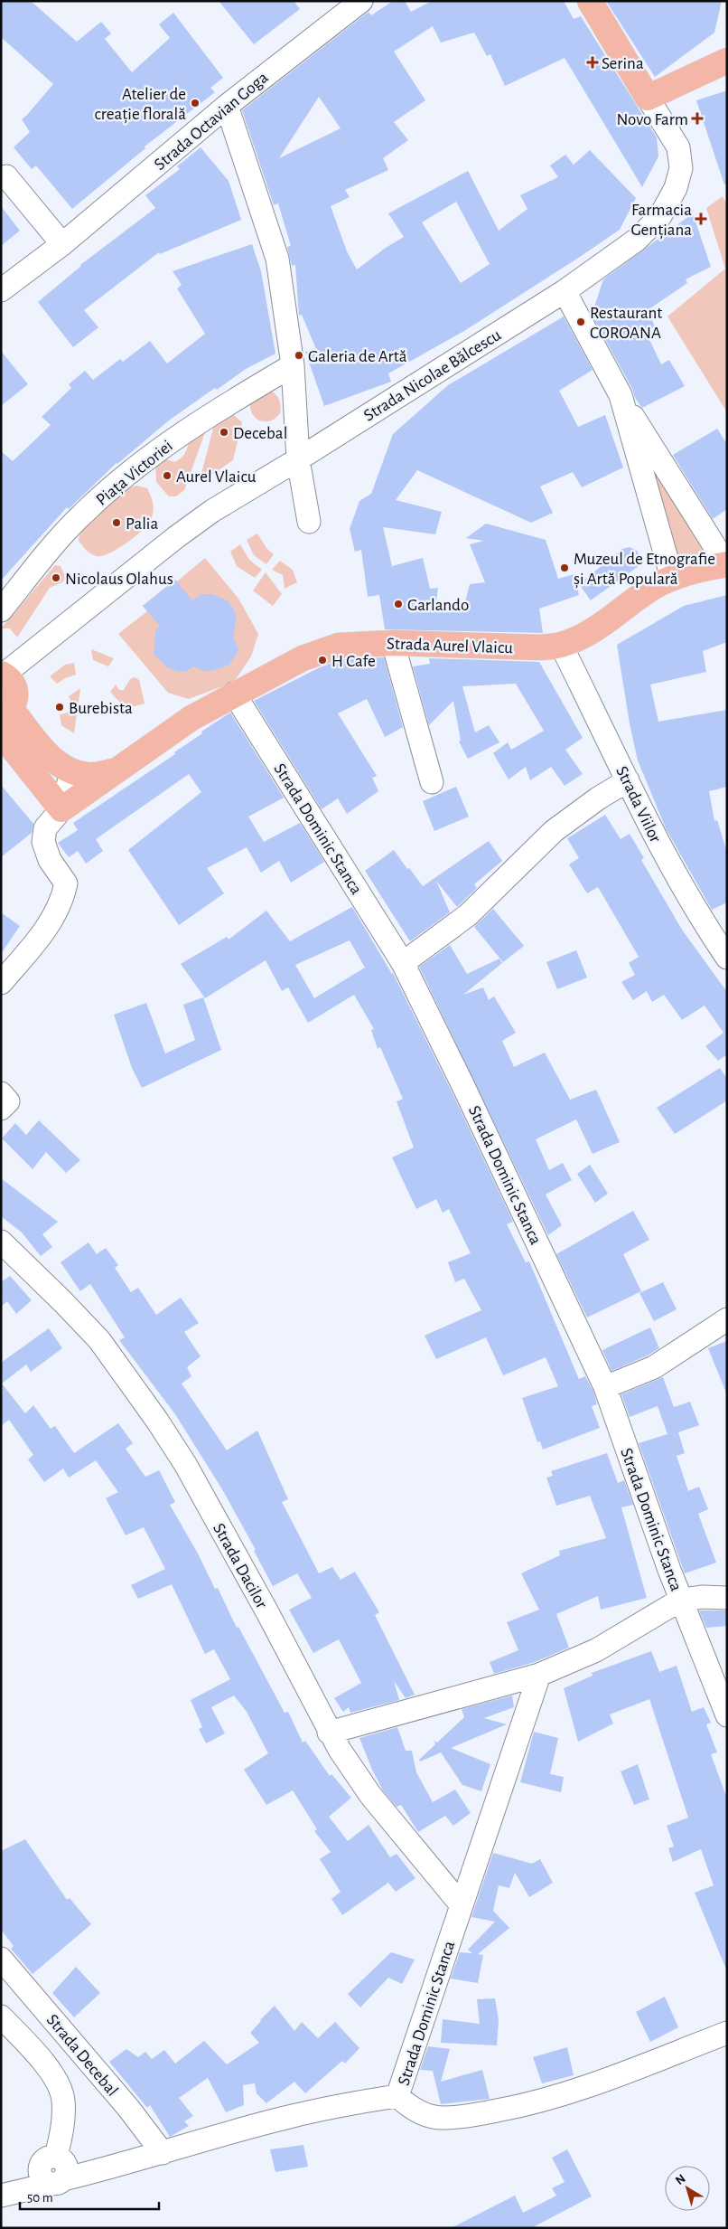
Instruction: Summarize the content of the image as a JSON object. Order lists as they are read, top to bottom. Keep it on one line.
{"streets":{"main road":["Strada Nicolae Bălcescu","Strada Aurel Vlaicu"],"street":["Strada Octavian Goga","Piața Victoriei","Strada Viilor","Strada Dominic Stanca","Strada Dacilor","Strada Decebal"]},"crossings":[["Strada Aurel Vlaicu","Strada Viilor"],["Strada Aurel Vlaicu","Strada Dominic Stanca"],["Strada Dominic Stanca","Strada Dacilor"]],"places":{"health":["Serina","Novo Farm","Farmacia Gențiana"],"other":["Atelier de creație florală","Restaurant COROANA","Galeria de Artă","Decebal","Aurel Vlaicu","Palia","Muzeul de Etnografie și Artă Populară","Nicolaus Olahus","Garlando","H Cafe","Burebista"]},"scale_bar":"50 m","north":"top left"}
